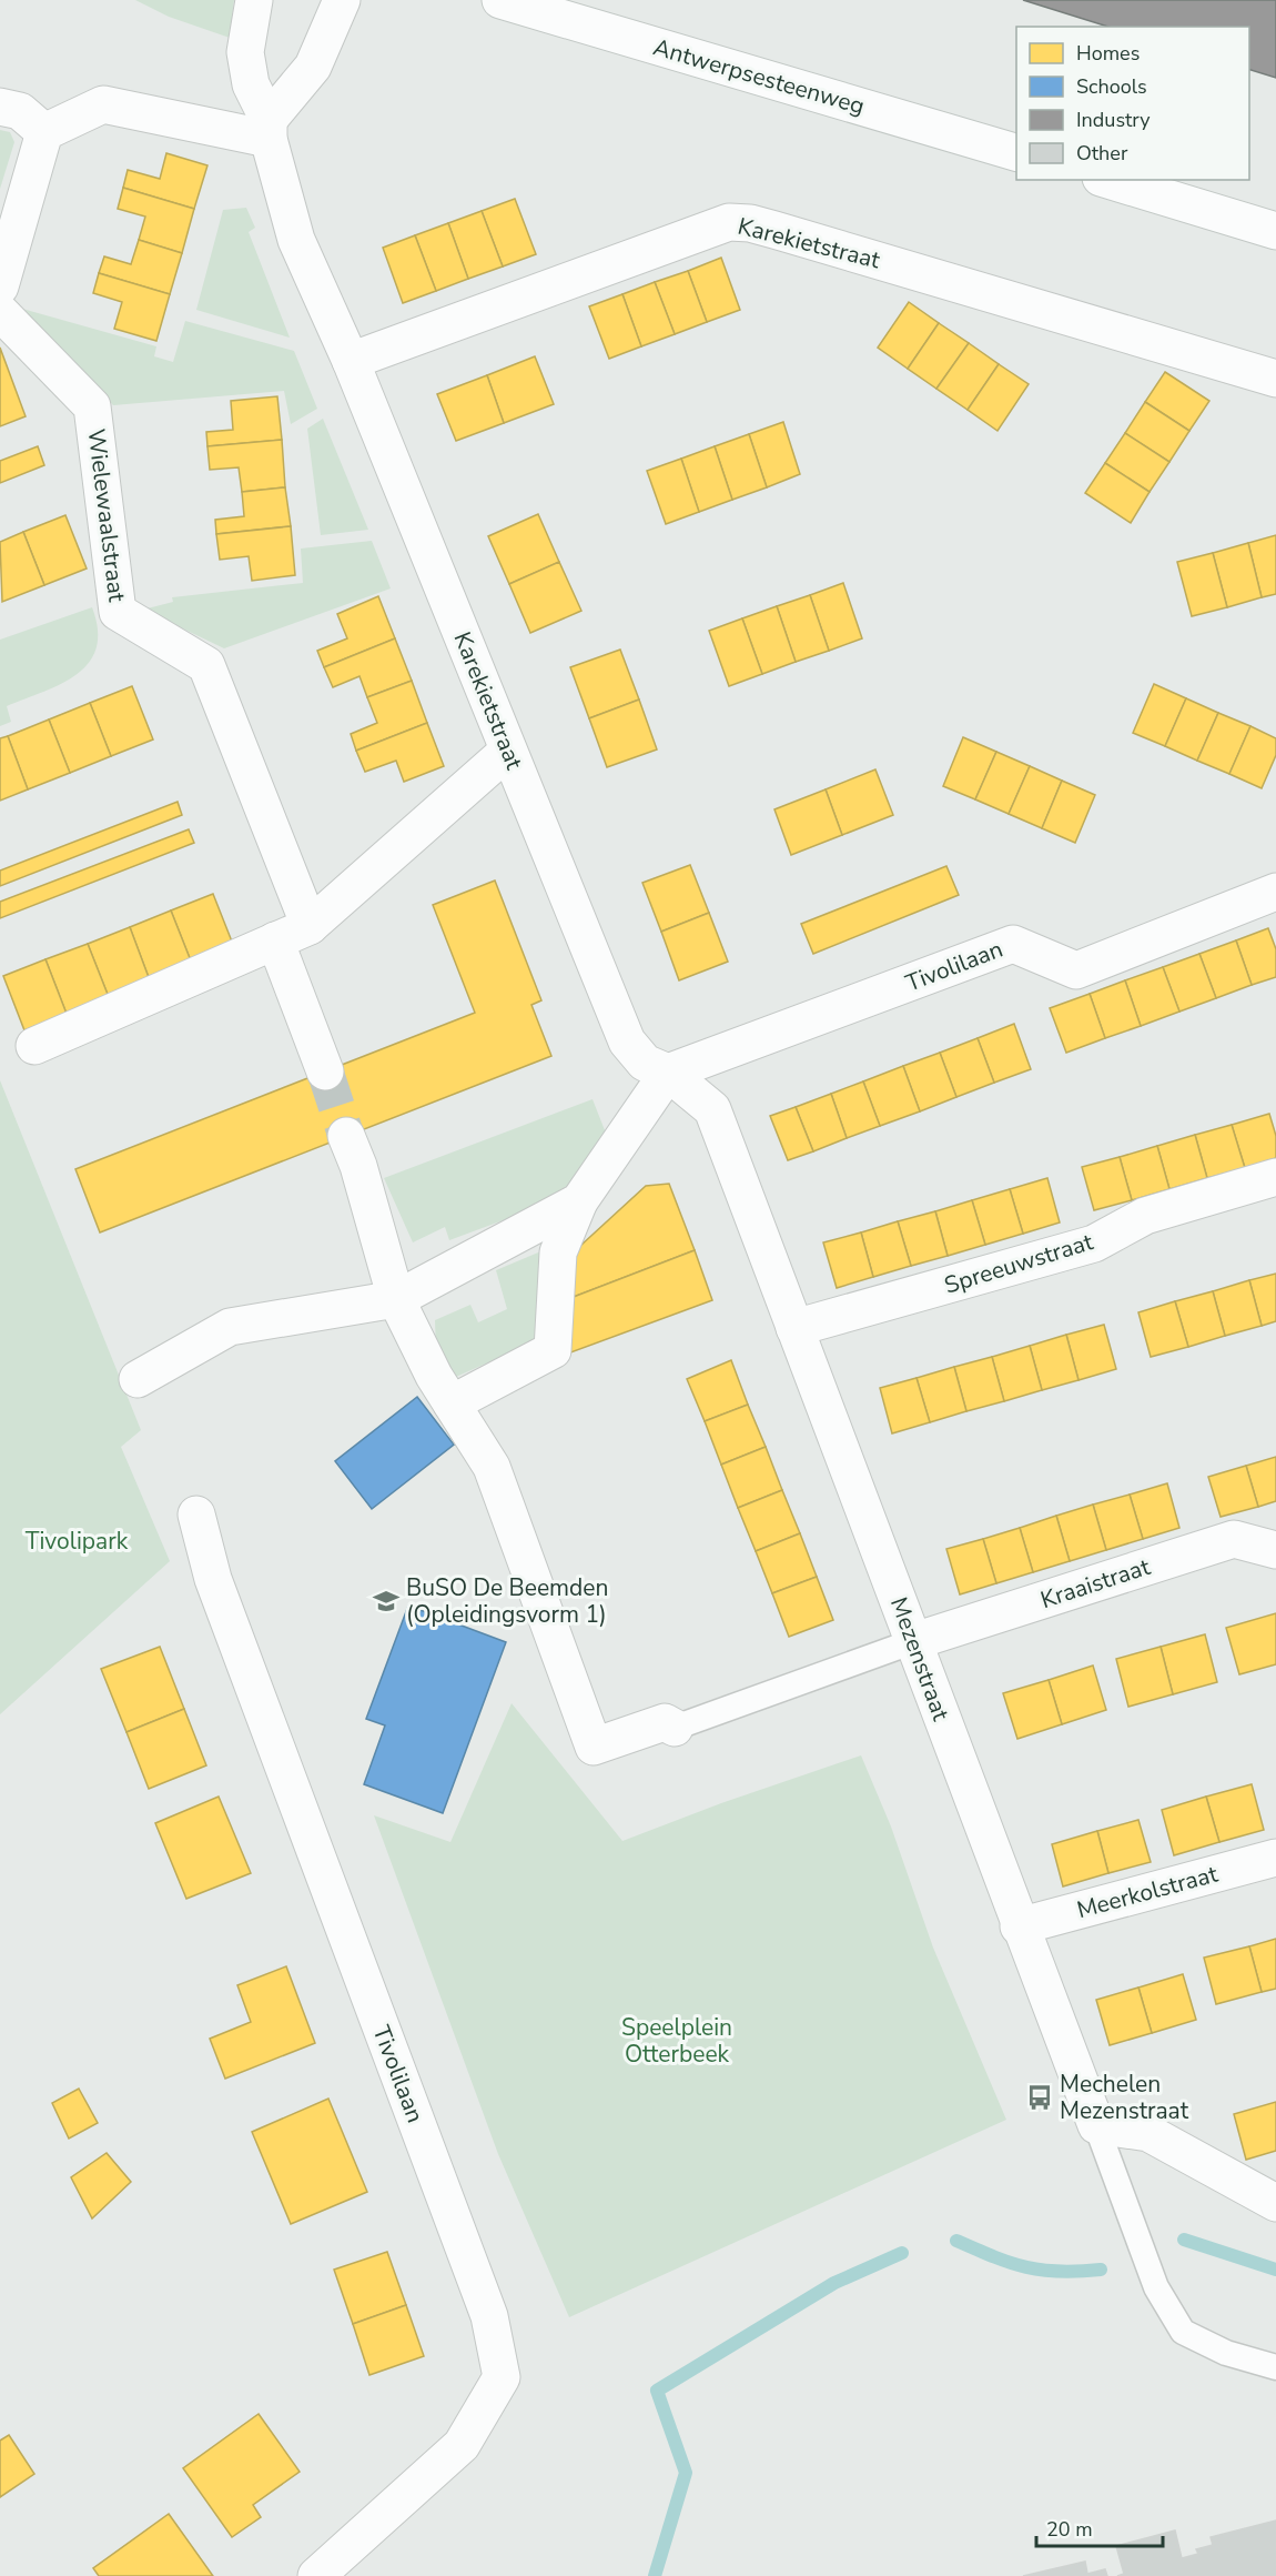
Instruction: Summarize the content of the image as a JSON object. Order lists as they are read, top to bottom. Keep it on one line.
{"streets":{"street":["Antwerpsesteenweg","Karekietstraat","Wielewaalstraat","Tivolilaan","Spreeuwstraat","Kraaistraat","Mezenstraat","Meerkolstraat"]},"crossings":[["Karekietstraat","Mezenstraat"],["Tivolilaan","Mezenstraat"],["Spreeuwstraat","Mezenstraat"],["Kraaistraat","Mezenstraat"],["Mezenstraat","Meerkolstraat"]],"parks":["Tivolipark","Speelplein Otterbeek"],"places":{"school or university":["BuSO De Beemden (Opleidingsvorm 1)"],"bus stop":["Mechelen Mezenstraat"]},"legend":["Homes","Schools","Industry","Other"],"scale_bar":"20 m"}
